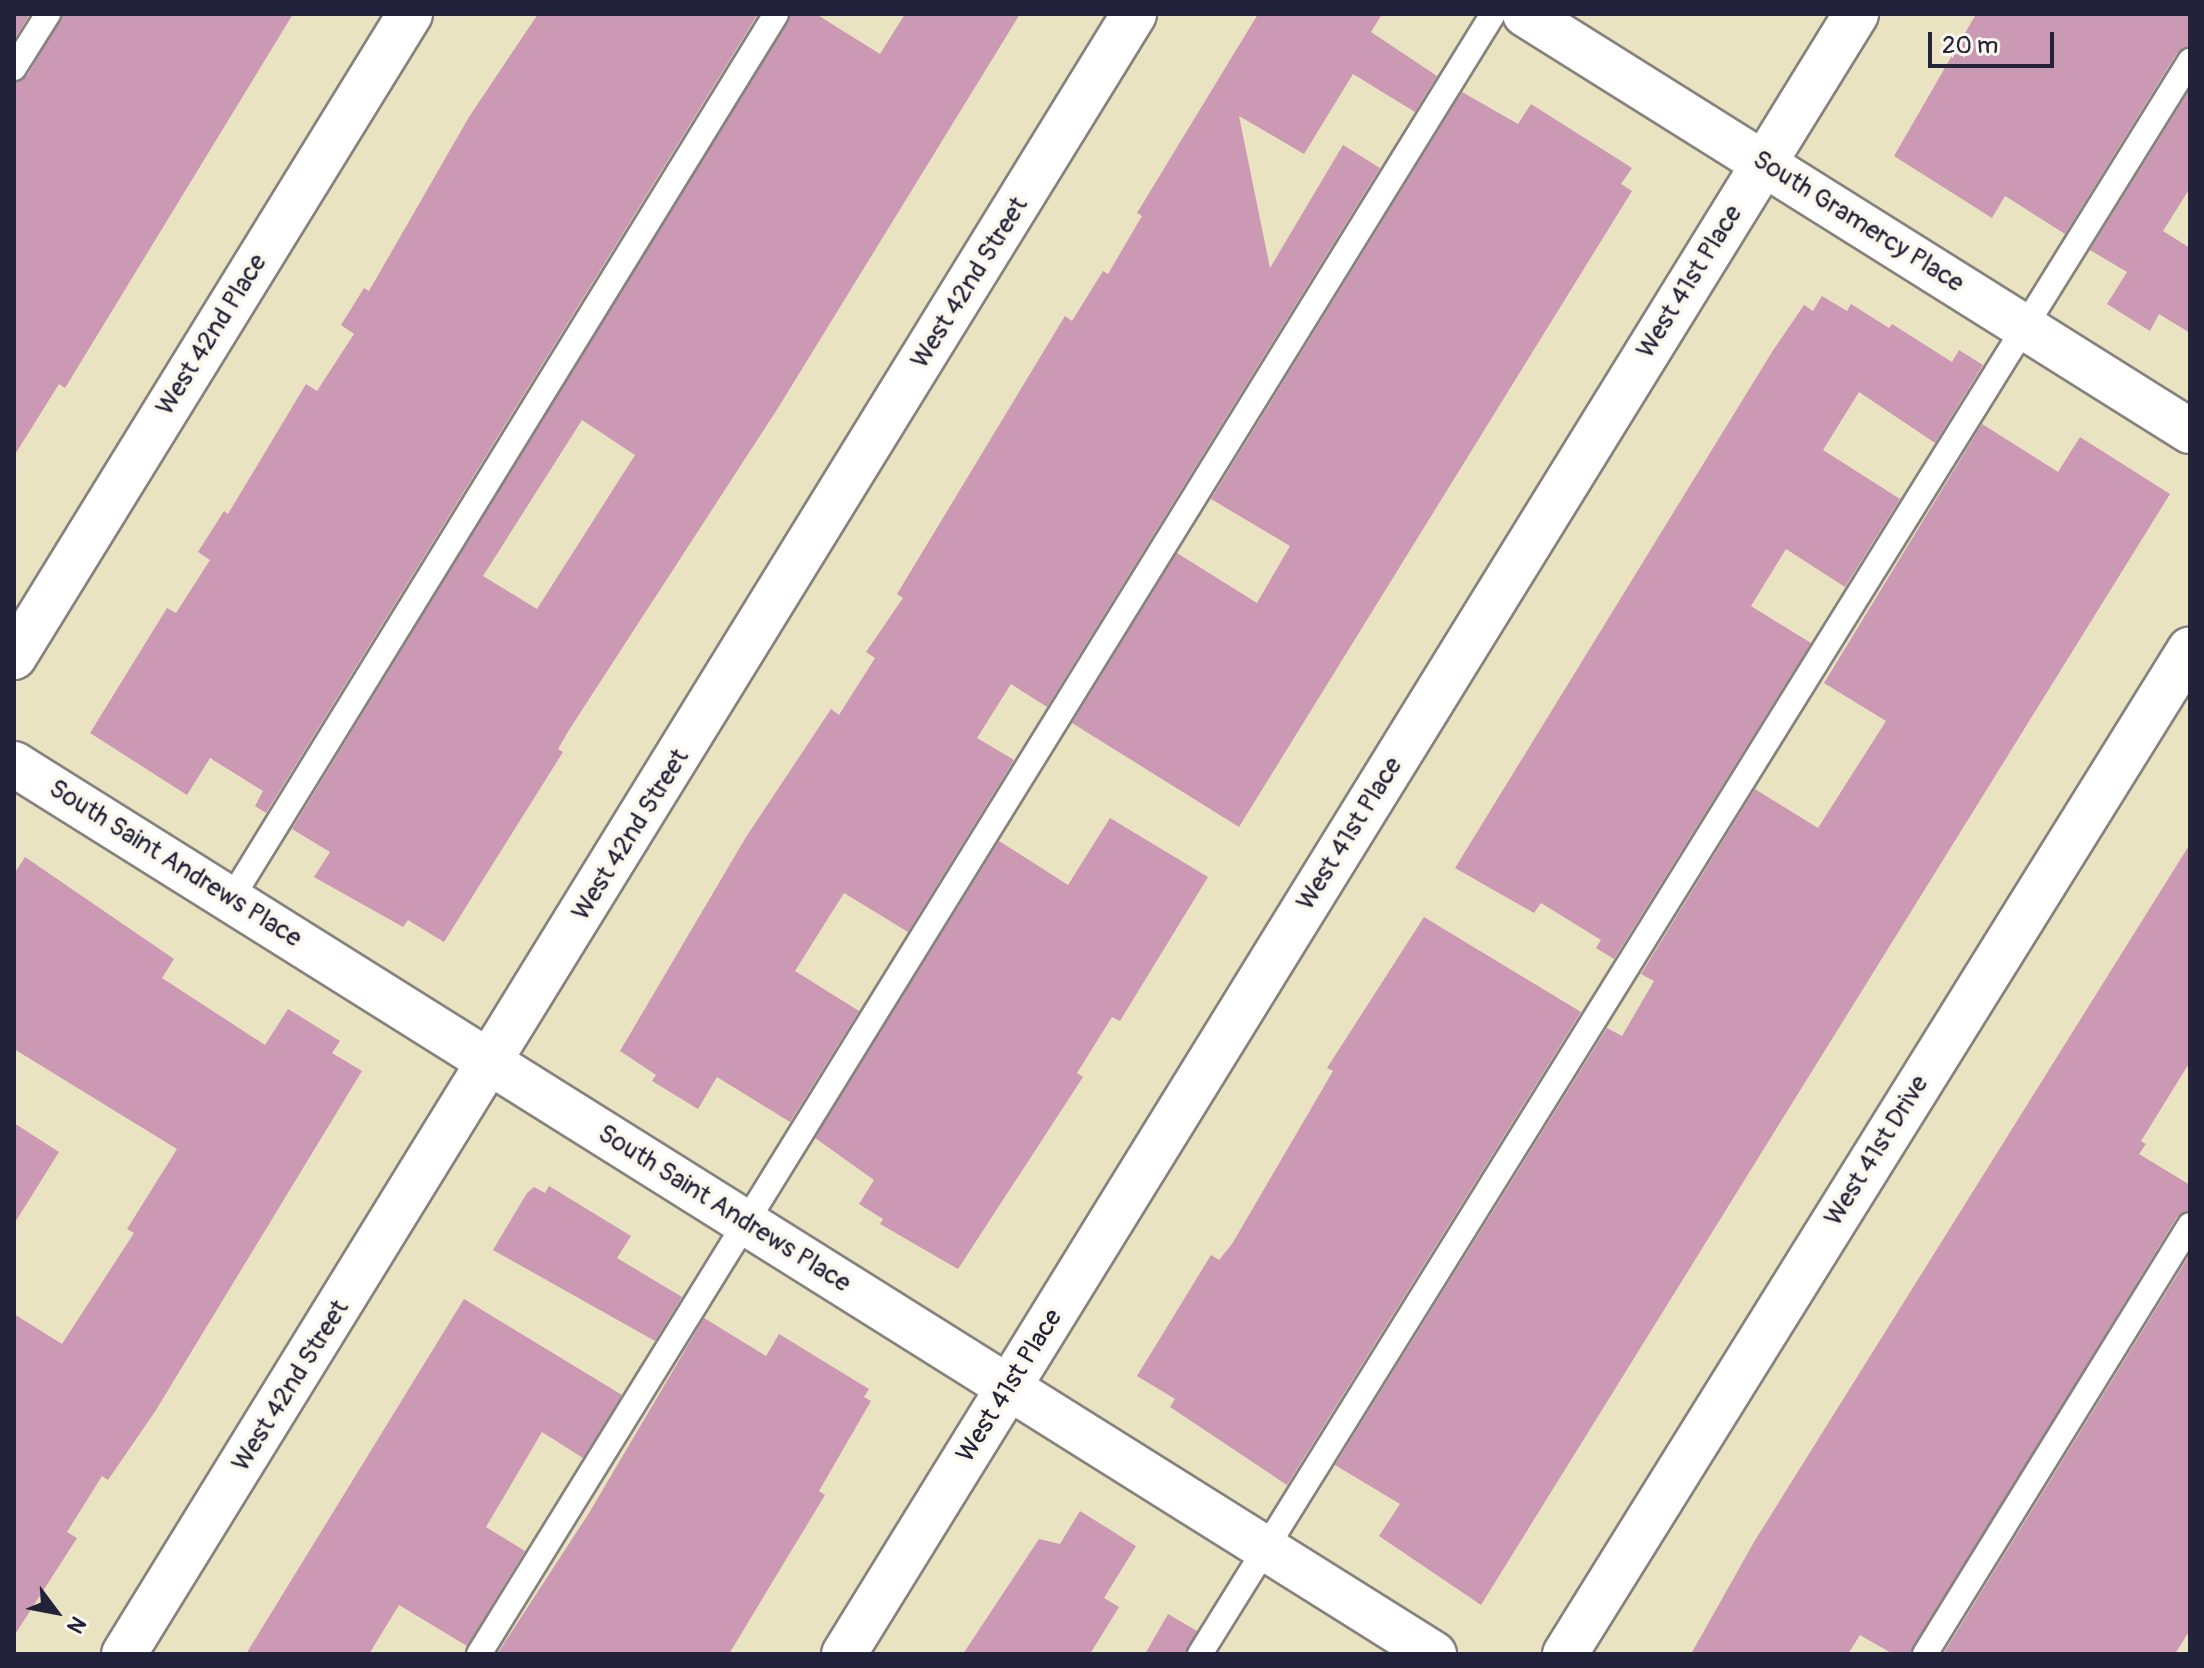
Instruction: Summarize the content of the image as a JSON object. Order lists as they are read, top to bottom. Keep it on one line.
{"streets":{"street":["South Gramercy Place","West 41st Place","West 42nd Street","West 42nd Place","South Saint Andrews Place","West 41st Drive"]},"crossings":[["South Gramercy Place","West 41st Place"],["West 41st Place","South Saint Andrews Place"],["West 42nd Street","South Saint Andrews Place"]],"scale_bar":"20 m","north":"bottom right"}
